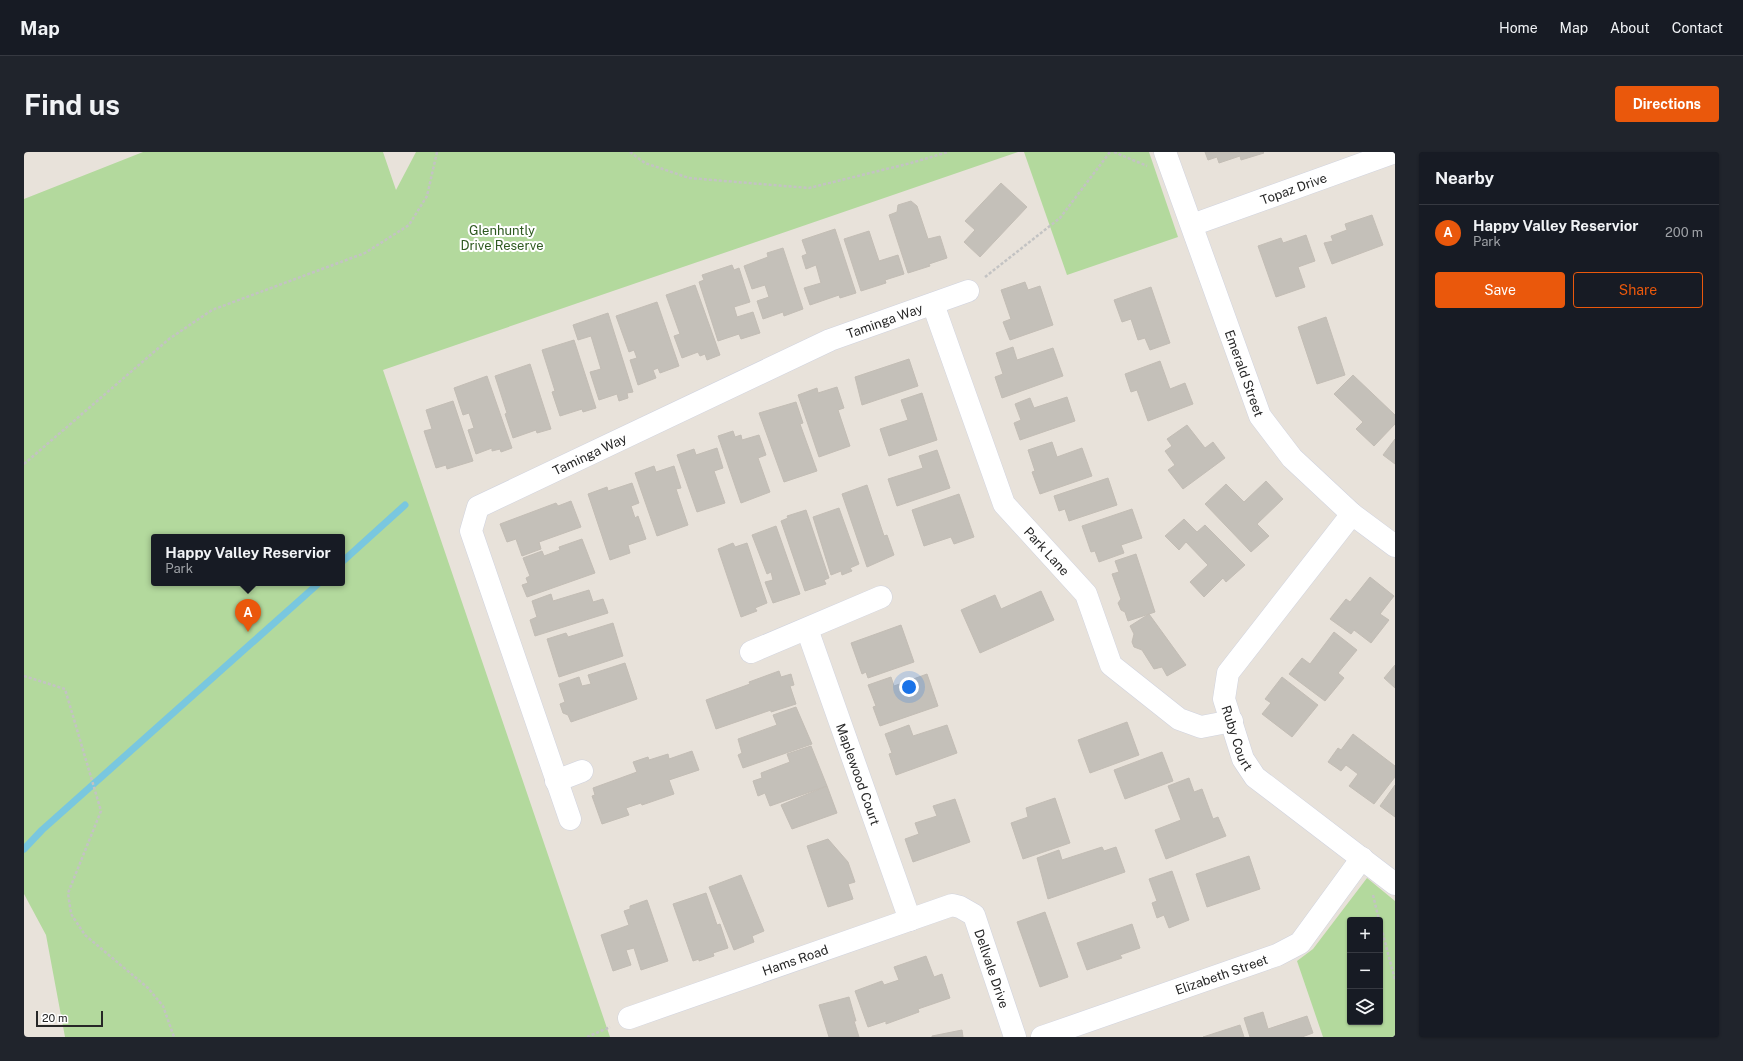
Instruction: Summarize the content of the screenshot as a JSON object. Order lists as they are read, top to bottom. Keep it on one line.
{"streets":{"street":["Topaz Drive","Taminga Way","Emerald Street","Park Lane","Ruby Court","Maplewood Court","Hams Road","Dellvale Drive","Elizabeth Street"]},"crossings":[["Topaz Drive","Emerald Street"],["Taminga Way","Park Lane"],["Emerald Street","Ruby Court"],["Park Lane","Ruby Court"],["Ruby Court","Elizabeth Street"],["Maplewood Court","Hams Road"],["Hams Road","Dellvale Drive"]],"parks":["Glenhuntly Drive Reserve"],"scale_bar":"20 m","page":{"header":"Map","nav":["Home","Map","About","Contact"],"buttons":["Directions",["Save","Share"]],"title":"Find us","heading":"Nearby","list":[{"mark":"A","name":"Happy Valley Reservior","note":"Park","value":"200 m"}],"popup":["Happy Valley Reservior","Park"],"pins":"A","map_buttons":["+","−"],"scale":"20 m"}}
